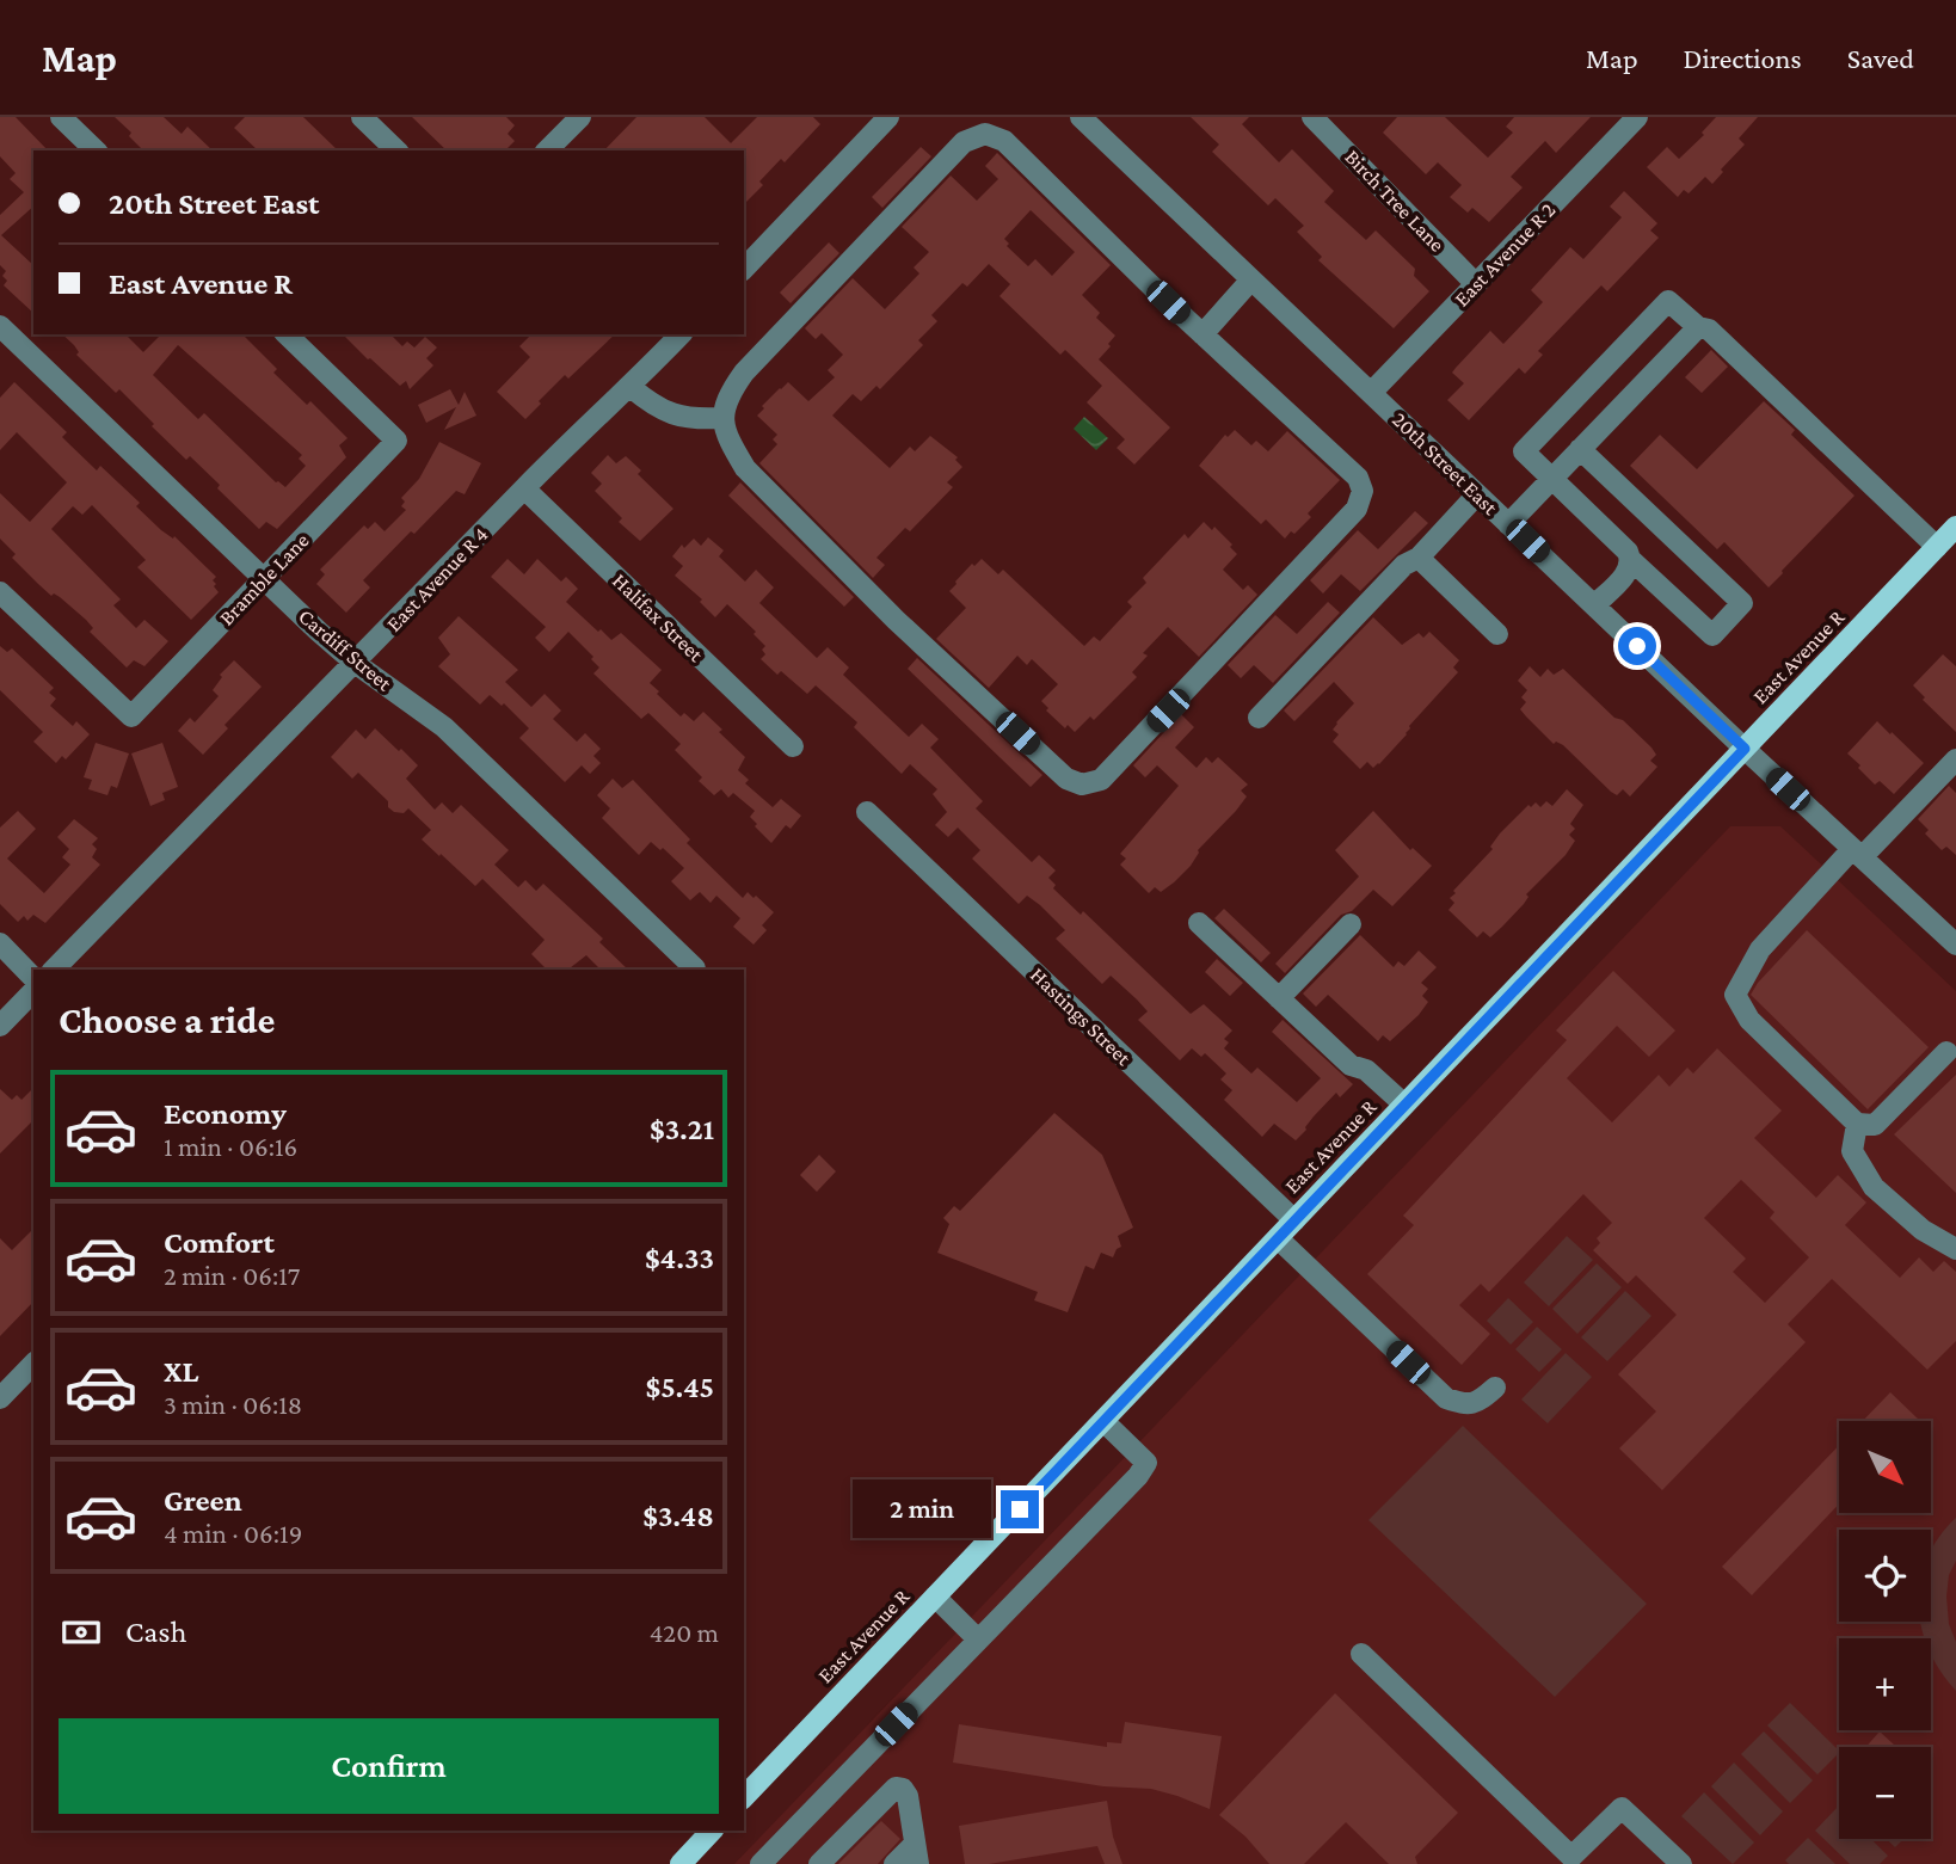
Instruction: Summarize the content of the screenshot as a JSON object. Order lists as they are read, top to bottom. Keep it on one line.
{"streets":{"main road":["East Avenue R"],"street":["Birch Tree Lane","East Avenue R 2","20th Street East","Bramble Lane","East Avenue R 4","Halifax Street","Cardiff Street","Hastings Street"]},"crossings":[["Birch Tree Lane","East Avenue R 2"],["East Avenue R 2","20th Street East"],["20th Street East","East Avenue R"],["Bramble Lane","Cardiff Street"],["East Avenue R 4","Halifax Street"],["East Avenue R 4","Cardiff Street"],["East Avenue R","Hastings Street"]],"north":"bottom right","page":{"header":"Map","nav":["Map","Directions","Saved"],"banner":["20th Street East","East Avenue R"],"heading":"Choose a ride","list":[{"name":"Economy","note":"1 min · 06:16","value":"$3.21"},{"name":"Comfort","note":"2 min · 06:17","value":"$4.33"},{"name":"XL","note":"3 min · 06:18","value":"$5.45"},{"name":"Green","note":"4 min · 06:19","value":"$3.48"}],"map_buttons":["+","−"],"bubble":"2 min","pay":["Cash","420 m"],"buttons":"Confirm"}}
